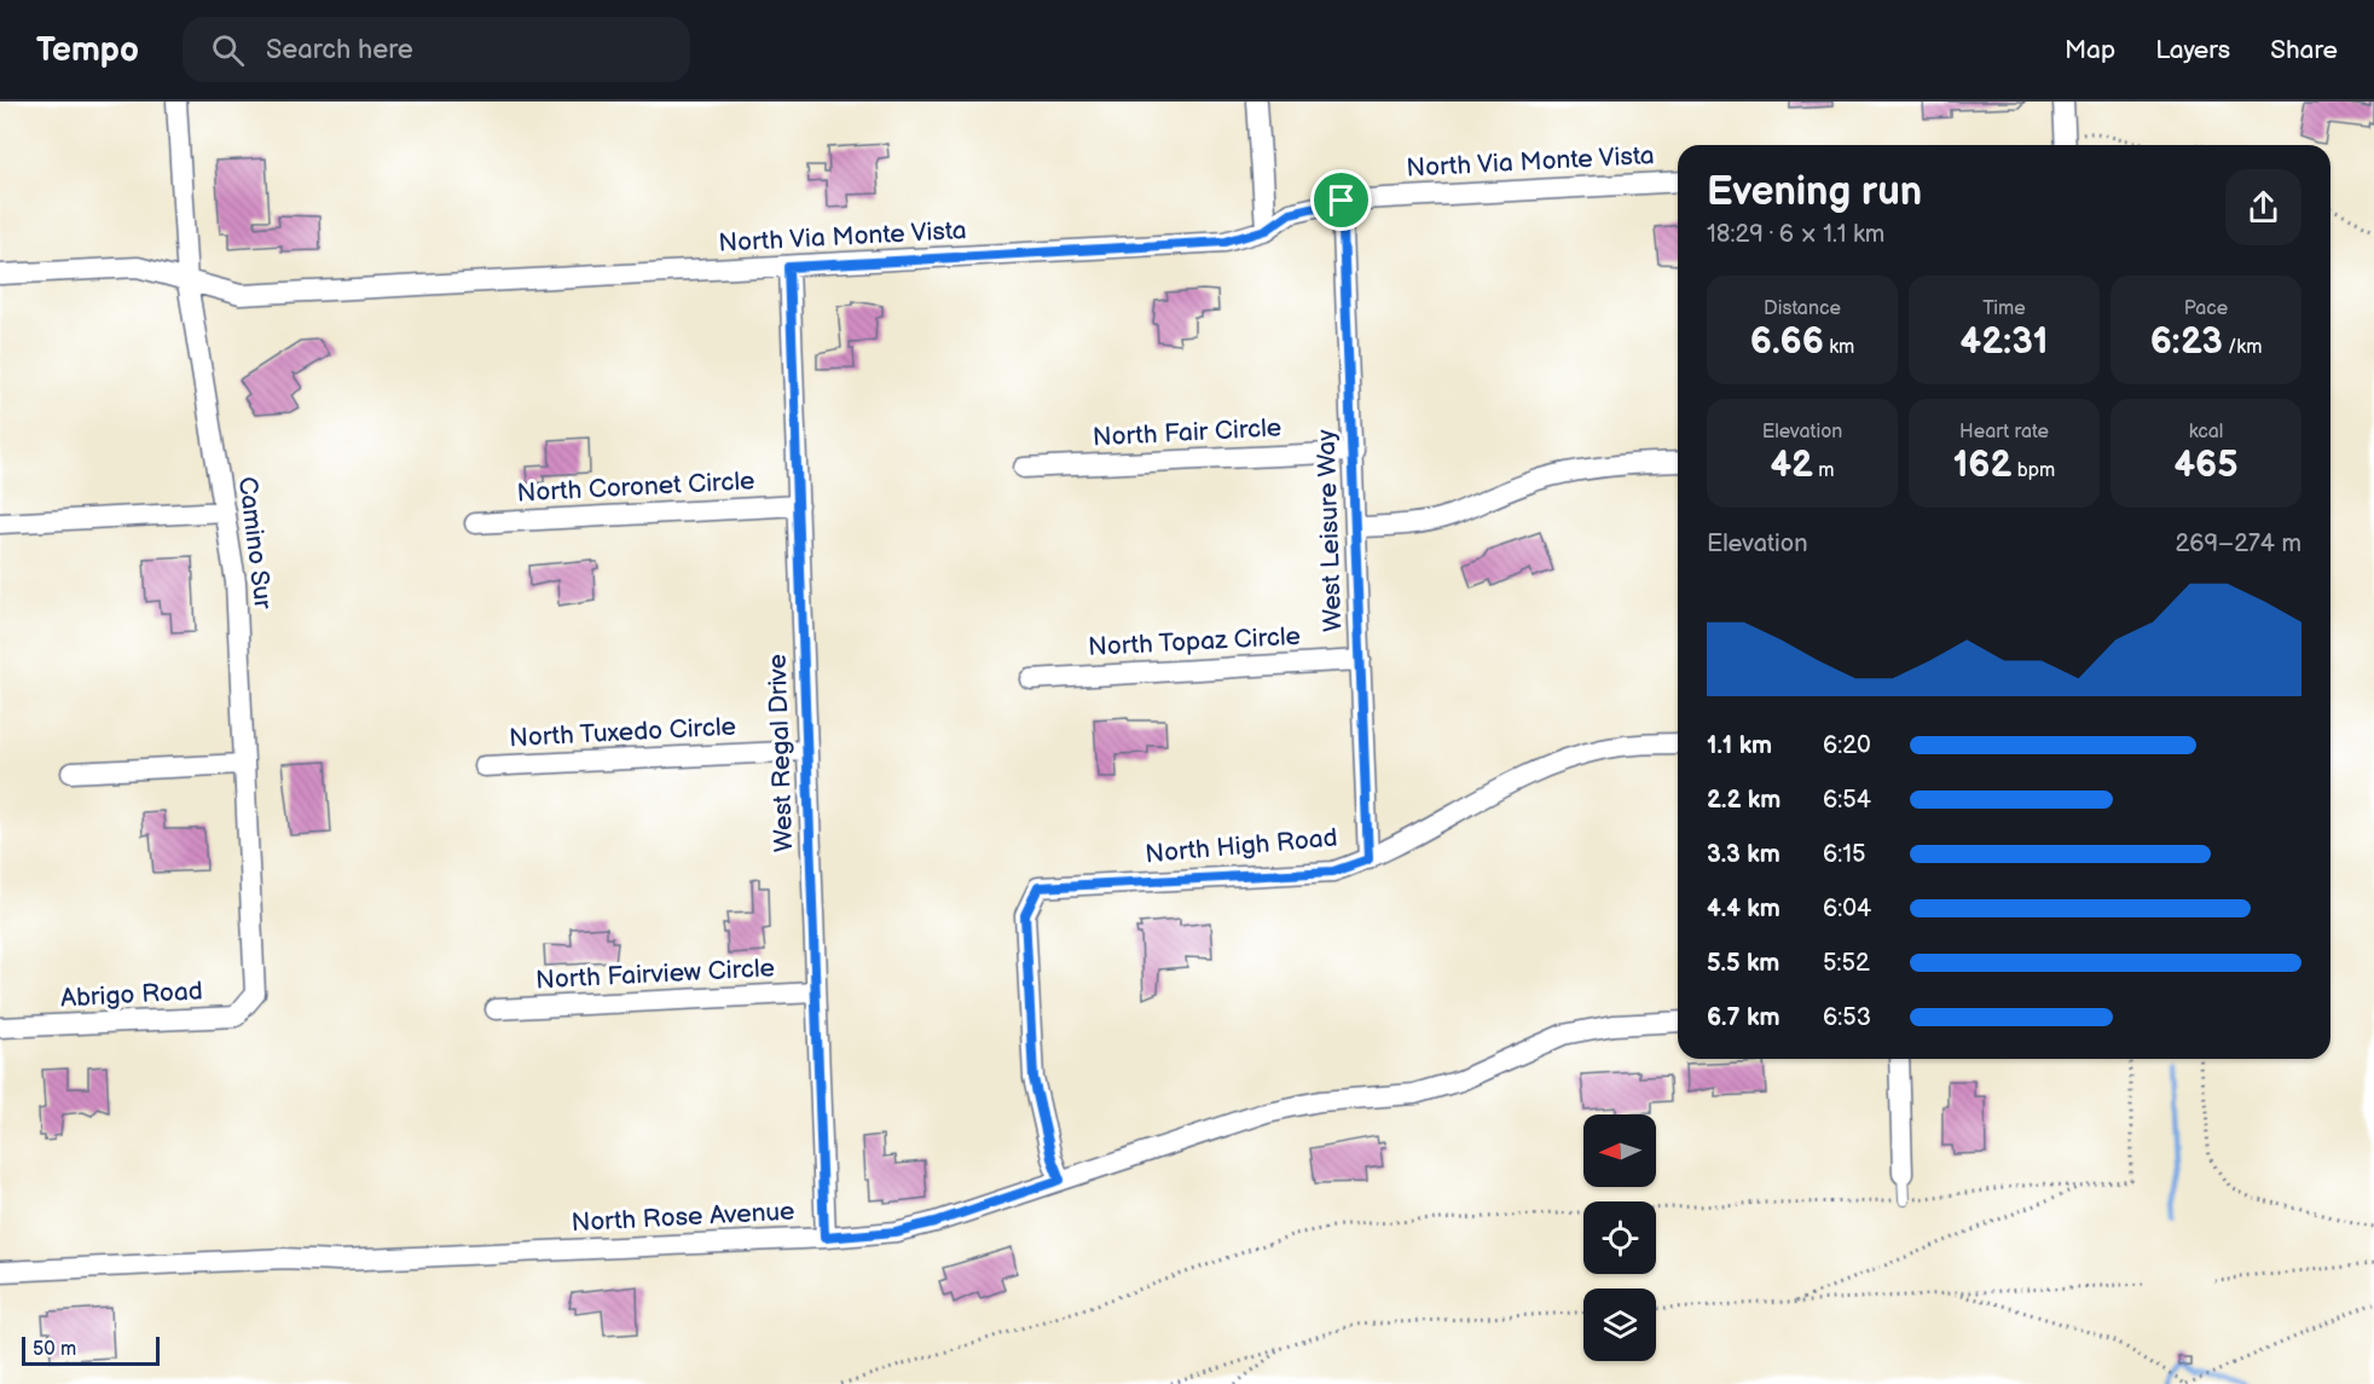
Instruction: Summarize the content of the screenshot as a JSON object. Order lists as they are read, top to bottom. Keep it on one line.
{"streets":{"street":["North Via Monte Vista","North Fair Circle","North Coronet Circle","West Leisure Way","Camino Sur","North Topaz Circle","North Tuxedo Circle","West Regal Drive","North High Road","North Fairview Circle","Abrigo Road","North Rose Avenue"]},"crossings":[["North Via Monte Vista","West Leisure Way"],["North Via Monte Vista","Camino Sur"],["North Via Monte Vista","West Regal Drive"],["North Fair Circle","West Leisure Way"],["North Coronet Circle","West Regal Drive"],["West Leisure Way","North Topaz Circle"],["West Leisure Way","North High Road"],["Camino Sur","Abrigo Road"],["North Tuxedo Circle","West Regal Drive"],["West Regal Drive","North Fairview Circle"],["West Regal Drive","North Rose Avenue"],["North High Road","North Rose Avenue"]],"scale_bar":"50 m","north":"left","page":{"header":"Tempo","search":"Search here","nav":["Map","Layers","Share"],"heading":["Evening run","18:29 · 6 × 1.1 km"],"stats":[["Distance","6.66 km"],["Time","42:31"],["Pace","6:23 /km"],["Elevation","42 m"],["Heart rate","162 bpm"],["kcal","465"]],"chart":["Elevation","269–274 m"],"list":[{"name":"1.1 km","note":"6:20"},{"name":"2.2 km","note":"6:54"},{"name":"3.3 km","note":"6:15"},{"name":"4.4 km","note":"6:04"},{"name":"5.5 km","note":"5:52"},{"name":"6.7 km","note":"6:53"}],"scale":"50 m"}}
